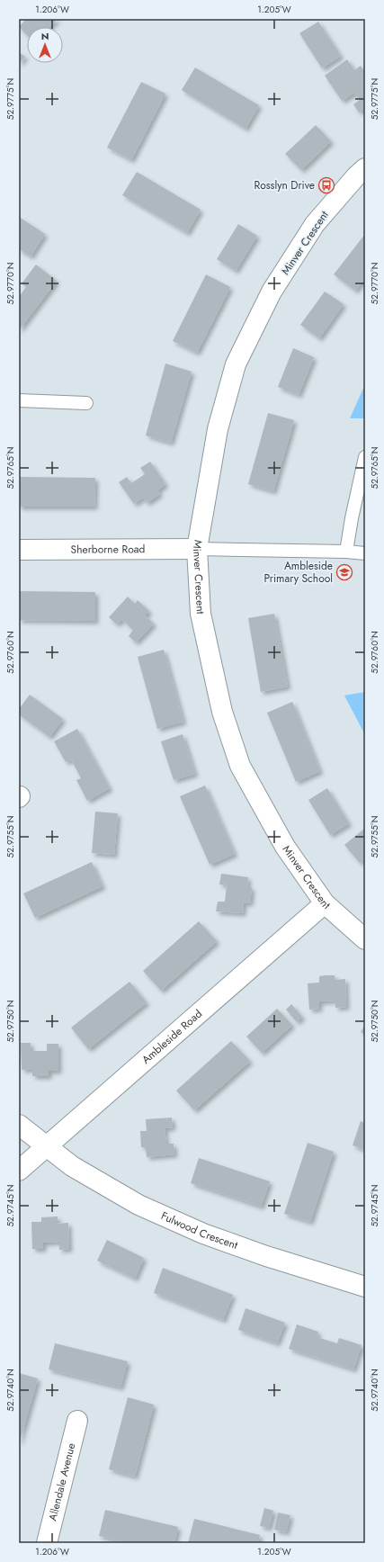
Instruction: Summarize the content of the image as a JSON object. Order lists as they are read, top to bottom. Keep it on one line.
{"streets":{"street":["Minver Crescent","Sherborne Road","Ambleside Road","Fulwood Crescent","Allendale Avenue"]},"crossings":[["Minver Crescent","Sherborne Road"],["Minver Crescent","Ambleside Road"],["Ambleside Road","Fulwood Crescent"]],"places":{"bus stop":["Rosslyn Drive"],"school or university":["Ambleside Primary School"]},"north":"top","coordinates":["1.206°W","1.205°W","52.9775°N","52.9770°N","52.9765°N","52.9760°N","52.9755°N","52.9750°N","52.9745°N","52.9740°N"]}
